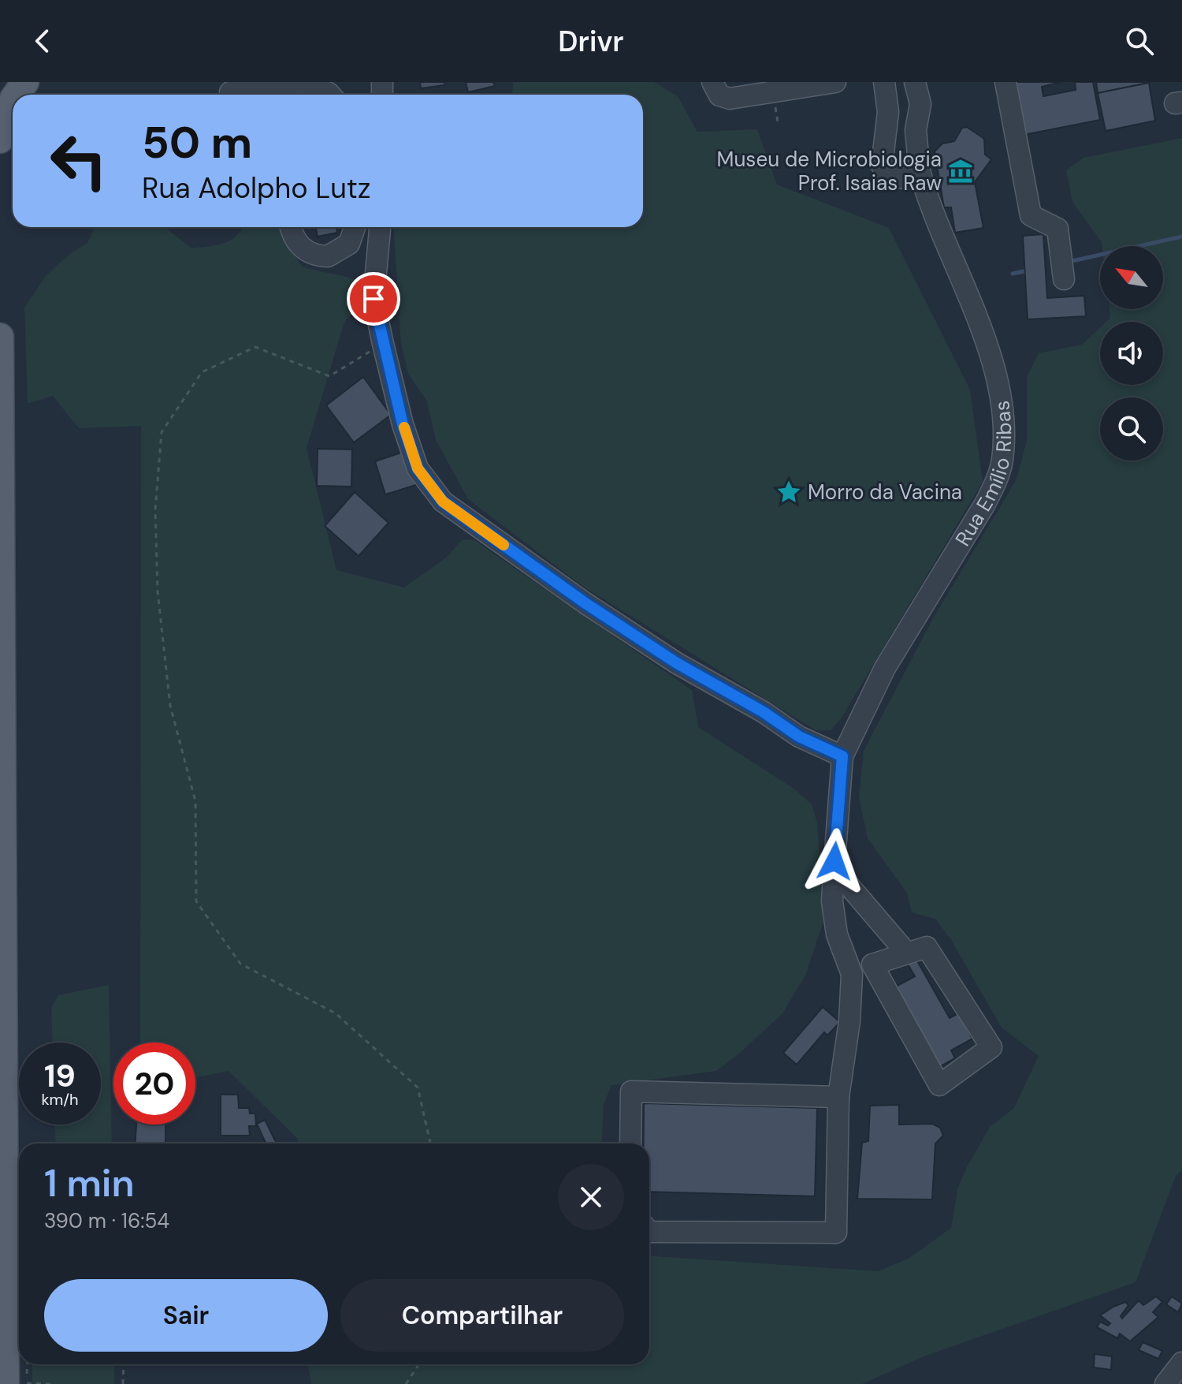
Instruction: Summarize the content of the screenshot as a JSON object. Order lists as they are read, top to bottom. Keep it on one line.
{"streets":{"street":["Rua Emílio Ribas"]},"places":{"museum":["Museu de Microbiologia Prof. Isaias Raw"],"place":["Morro da Vacina"]},"north":"top left","page":{"header":"Drivr","turn":["50 m","Rua Adolpho Lutz"],"speed":"19 km/h","limit":"20","heading":["1 min","390 m · 16:54"],"buttons":["Sair","Compartilhar"]}}
